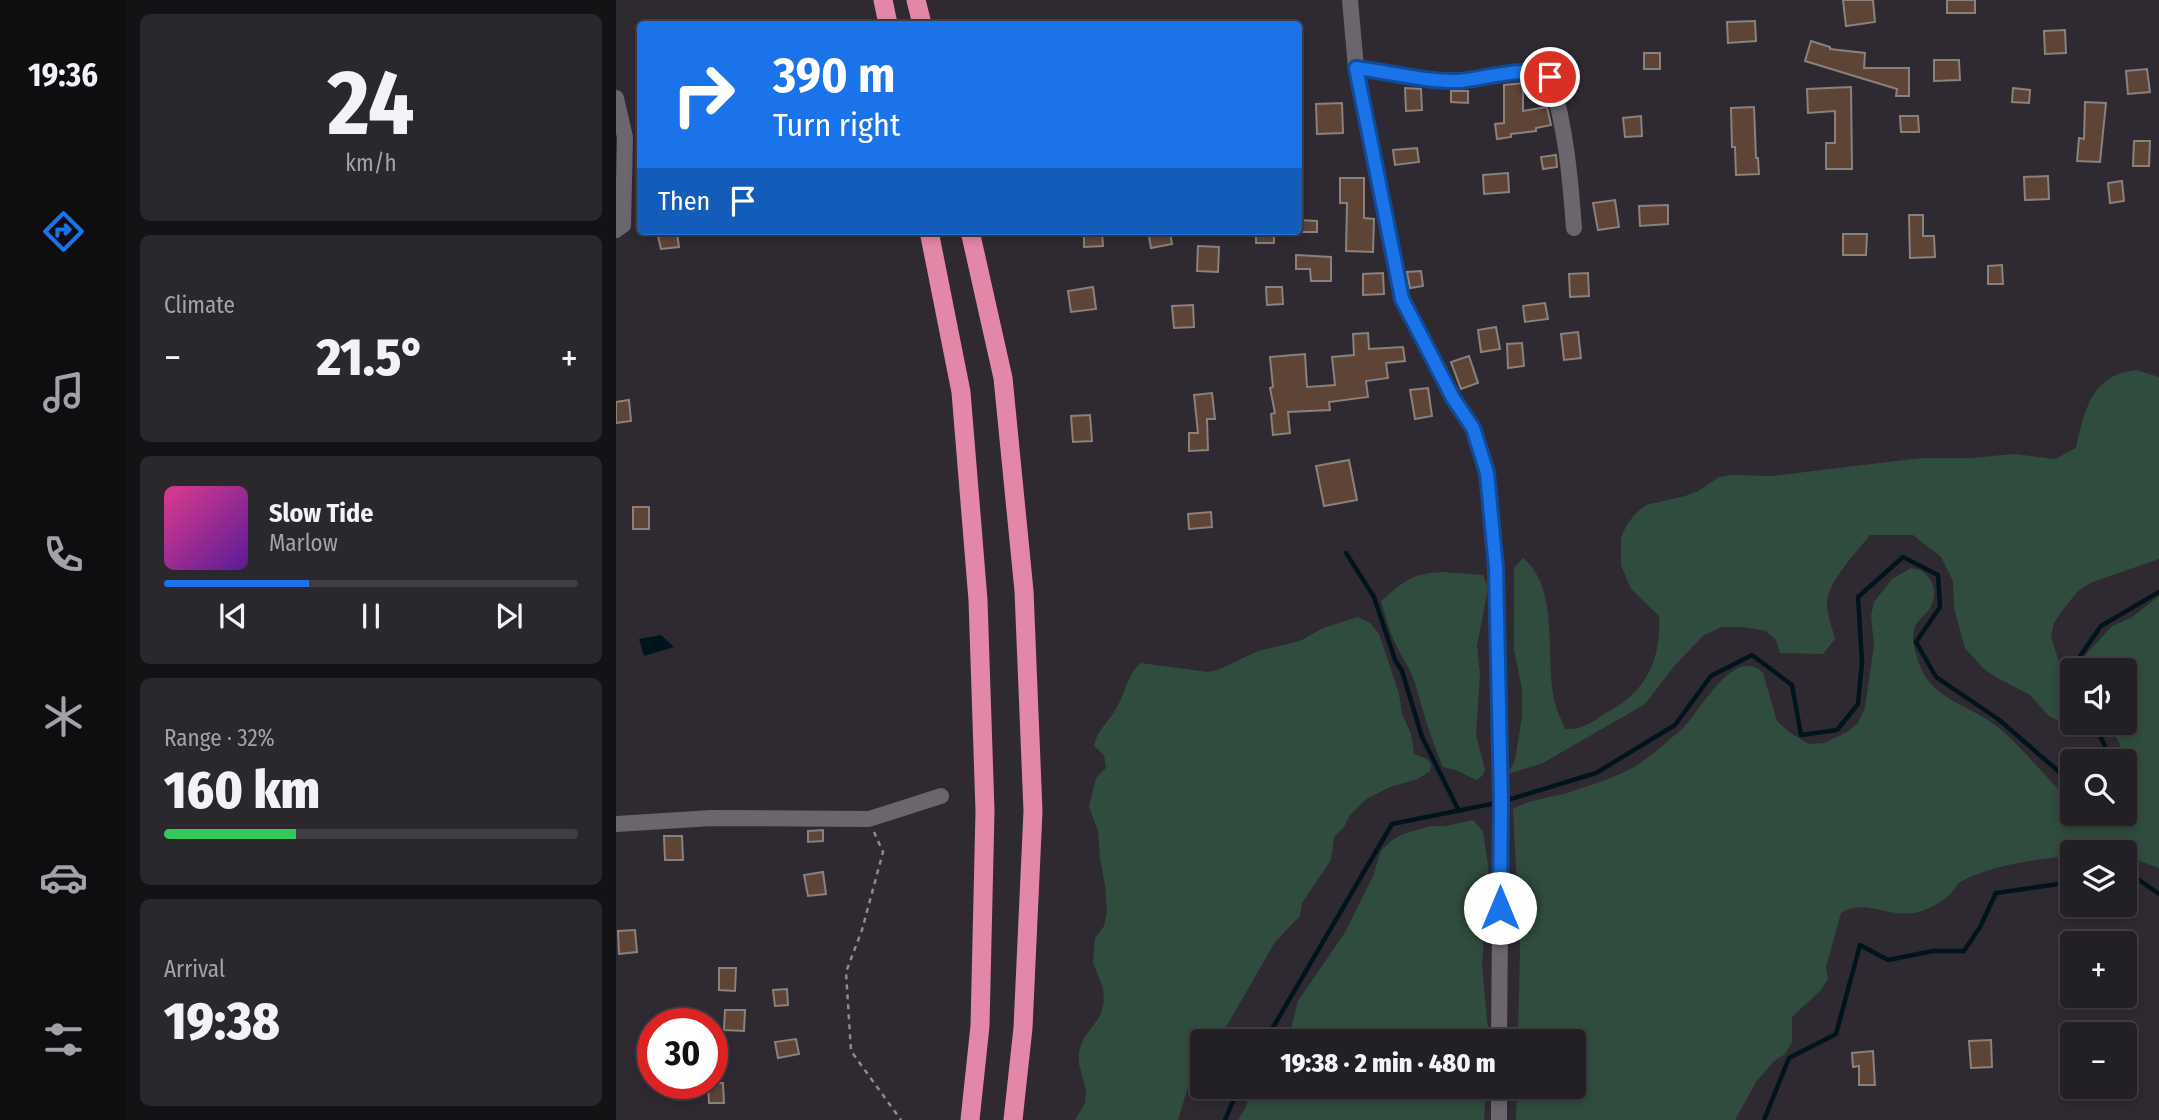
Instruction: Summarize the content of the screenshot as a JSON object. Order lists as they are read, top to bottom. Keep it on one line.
{"page":{"tabs":"19:36","tile":[["24","km/h"],"Climate",["Range · 32%","160 km"],["Arrival","19:38"]],"turn":["390 m","Turn right"],"then":"Then","heat":["−","21.5°","+"],"song":["Slow Tide","Marlow"],"map_buttons":["+","−"],"limit":"30","trip":"19:38 · 2 min · 480 m"}}
